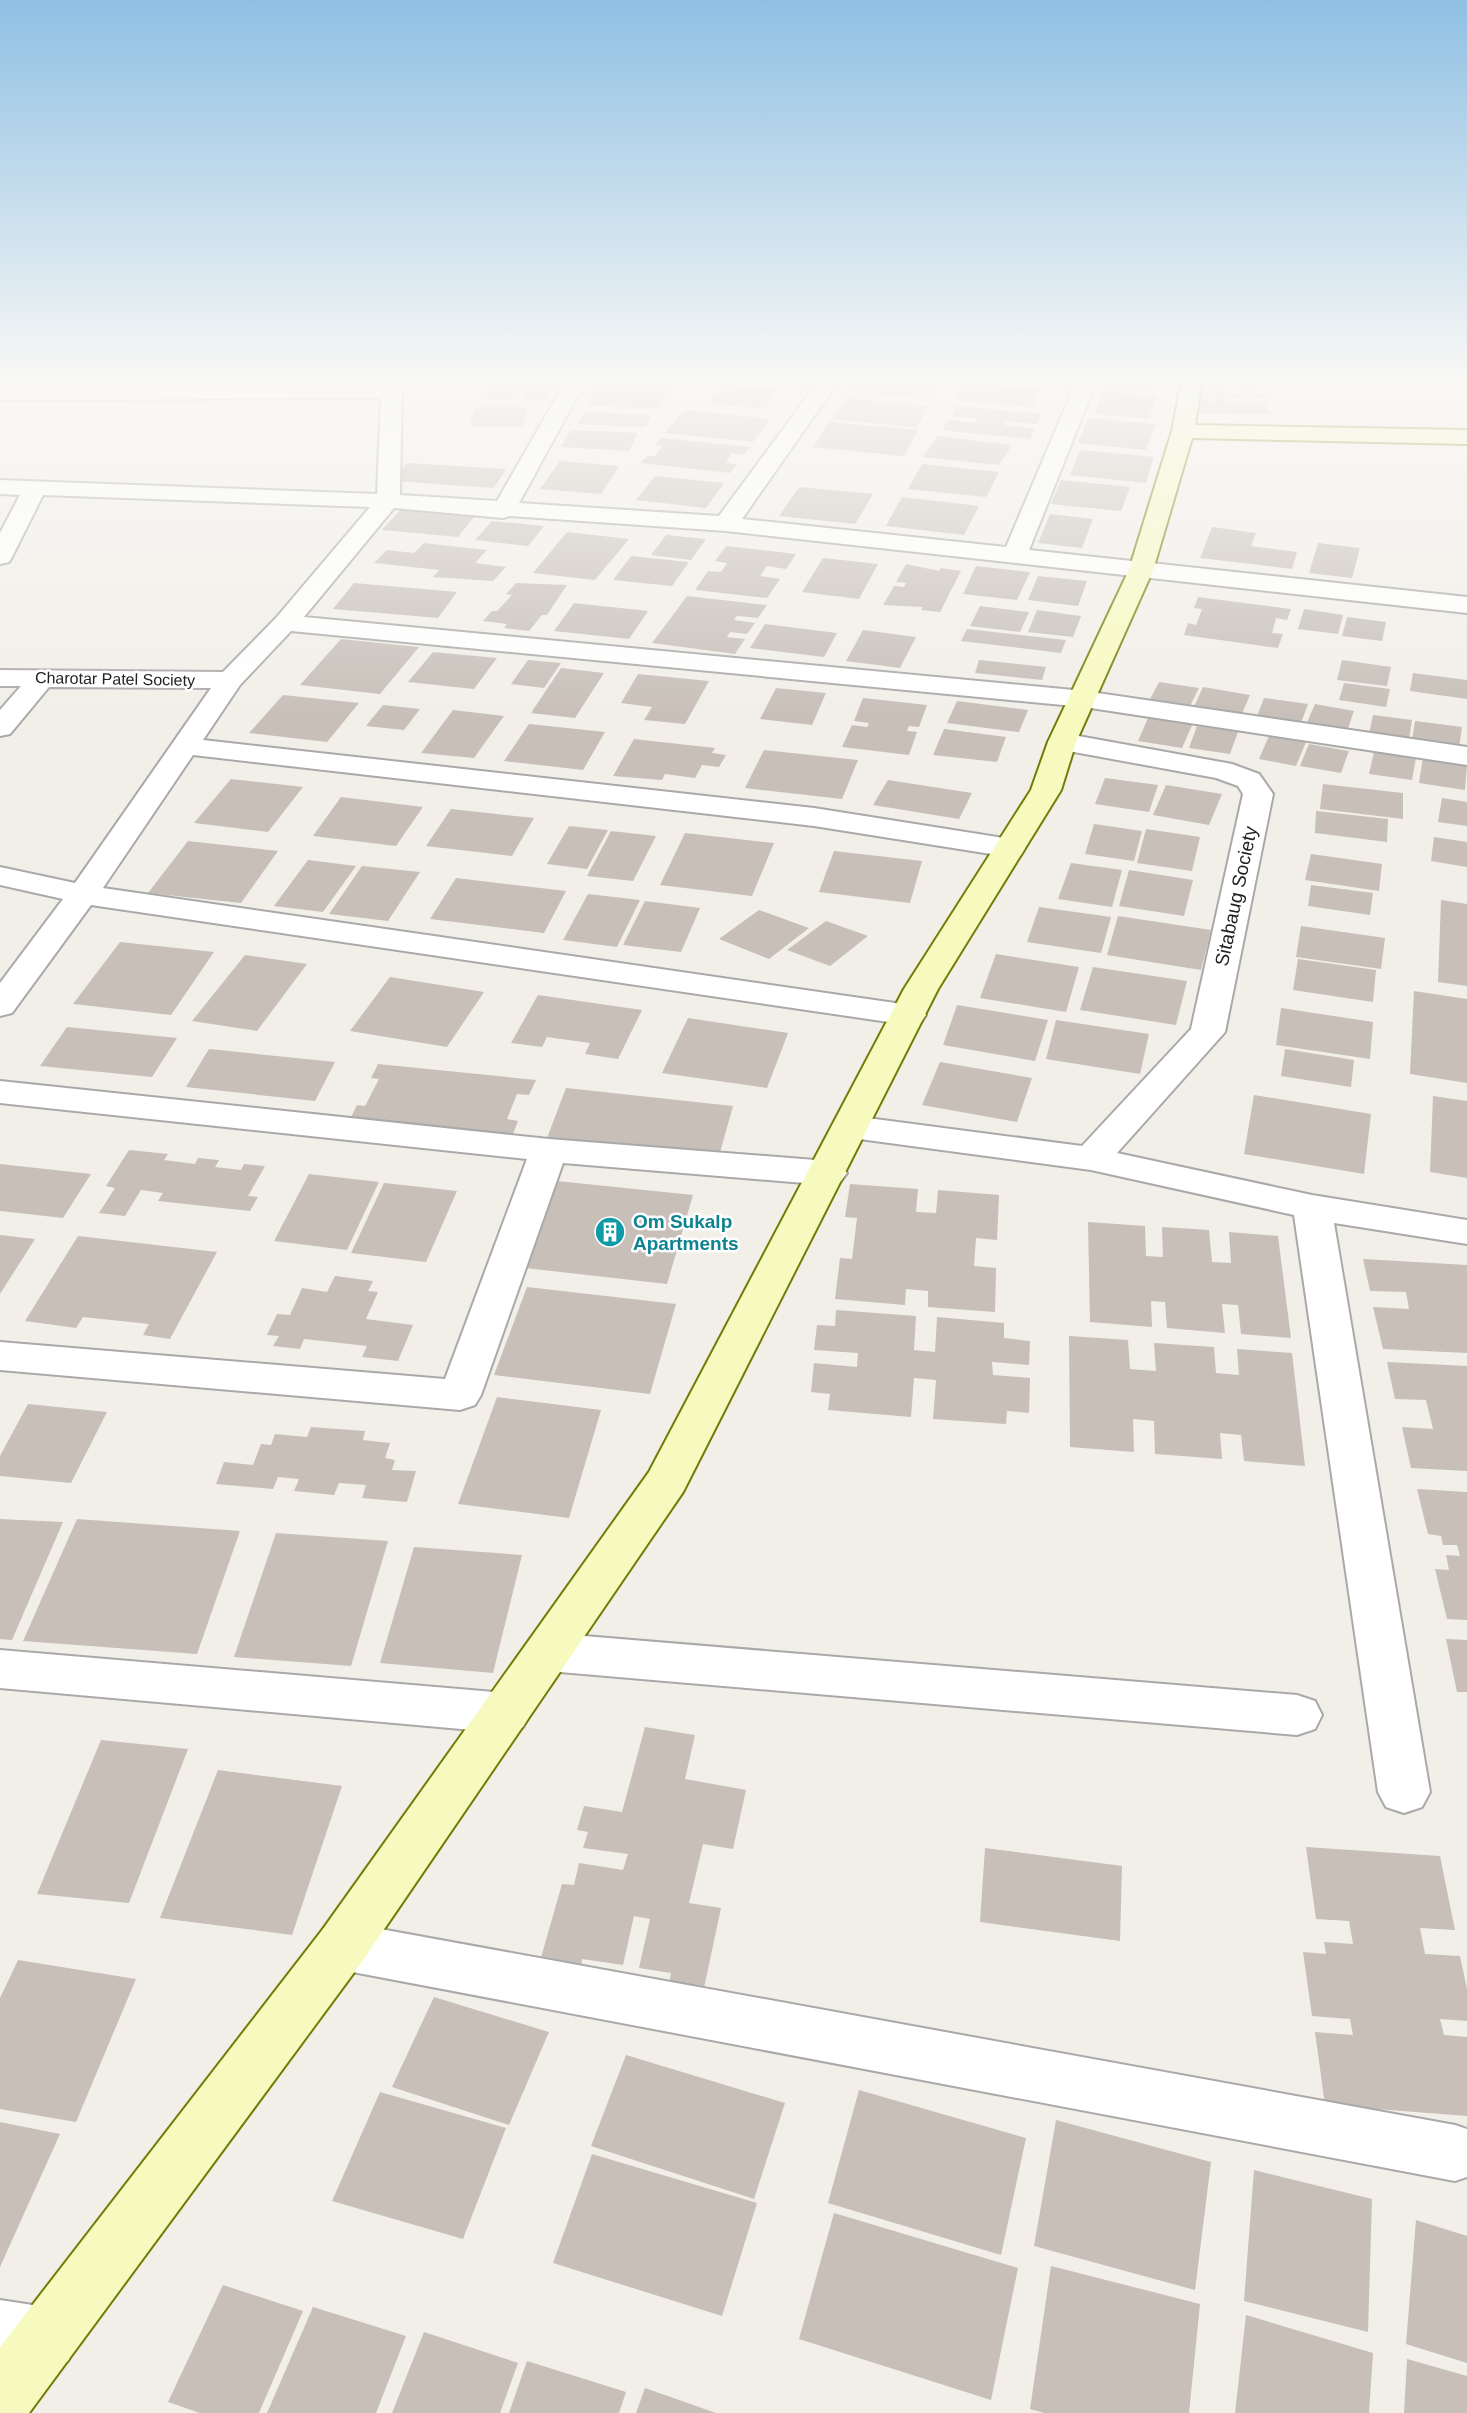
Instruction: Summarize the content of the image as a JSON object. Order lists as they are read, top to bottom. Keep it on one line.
{"streets":{"street":["Charotar Patel Society","Sitabaug Society"]},"places":{"building":["Om Sukalp Apartments"]}}
